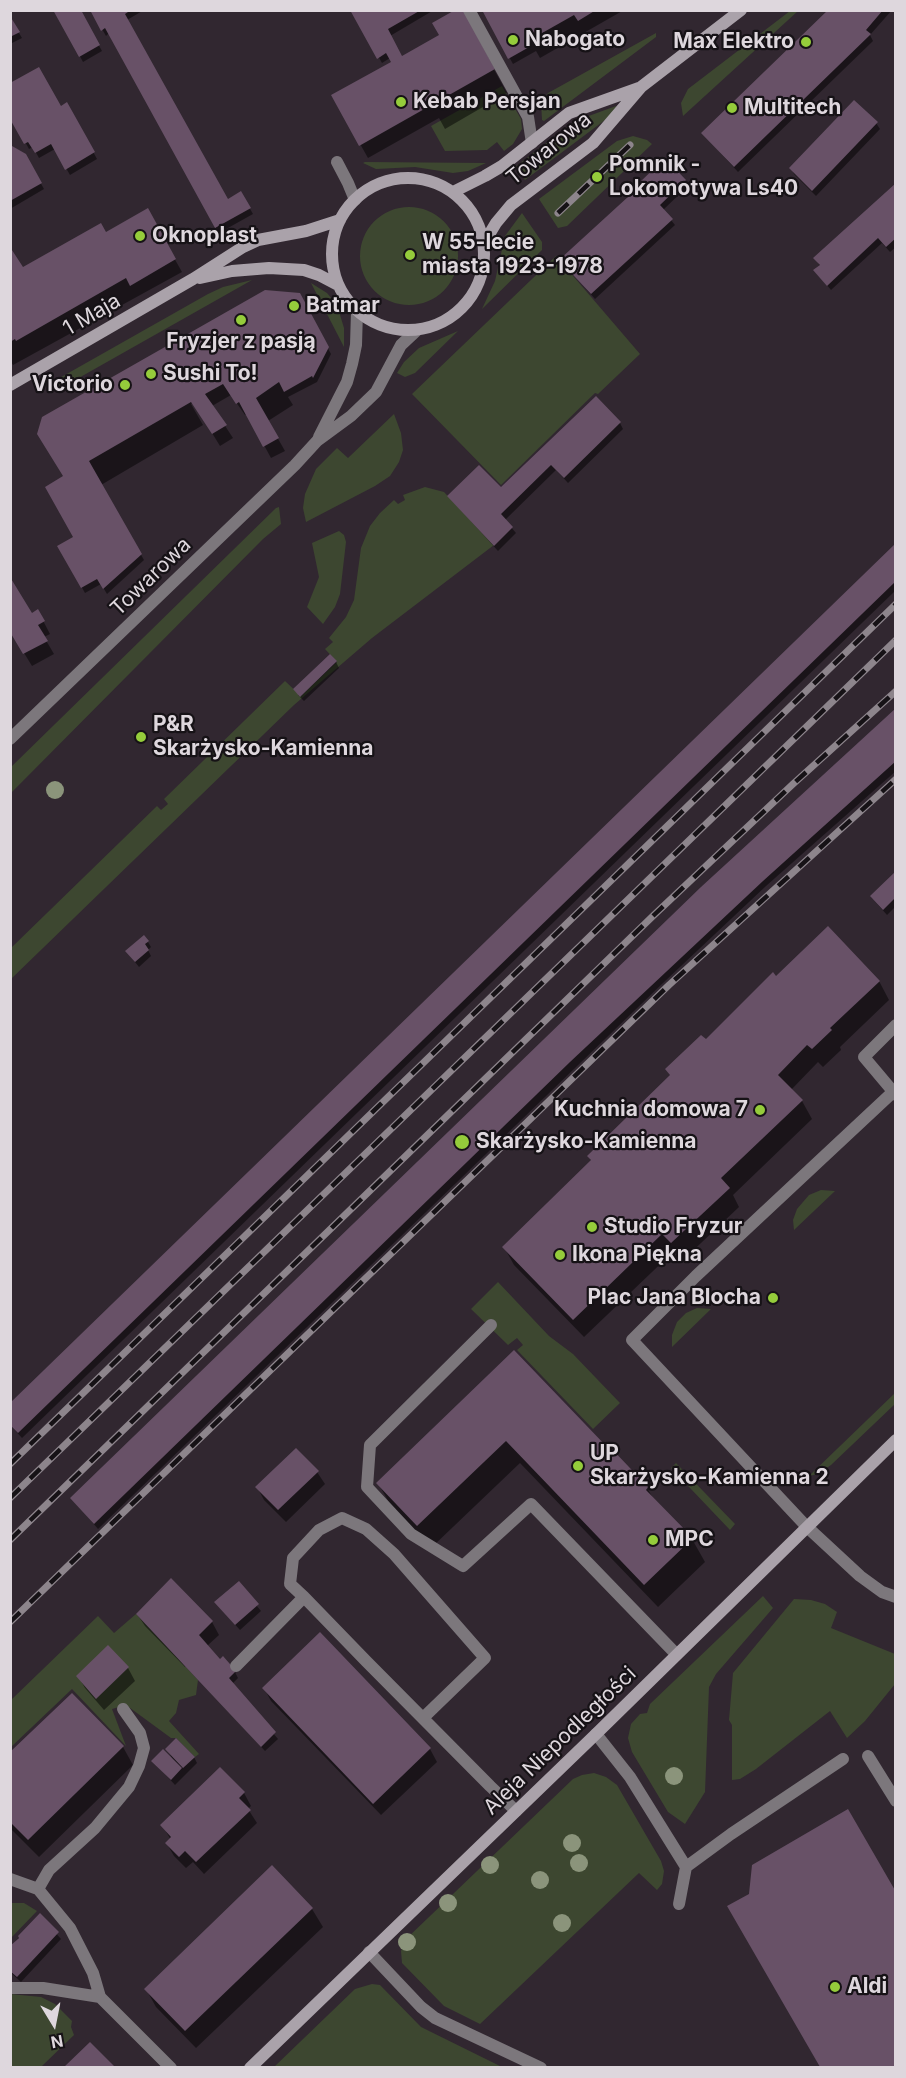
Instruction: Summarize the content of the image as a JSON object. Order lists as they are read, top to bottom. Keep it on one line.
{"streets":{"street":["Towarowa","1 Maja","Aleja Niepodległości"]},"crossings":[["Towarowa","1 Maja"]],"places":["Nabogato","Max Elektro","Kebab Persjan","Multitech","Pomnik - Lokomotywa Ls40","Oknoplast","W 55-lecie miasta 1923-1978","Batmar","Fryzjer z pasją","Sushi To!","Victorio","P&R Skarżysko-Kamienna","Kuchnia domowa 7","Skarżysko-Kamienna","Studio Fryzur","Ikona Piękna","Plac Jana Blocha","UP Skarżysko-Kamienna 2","MPC","Aldi"],"north":"bottom"}
